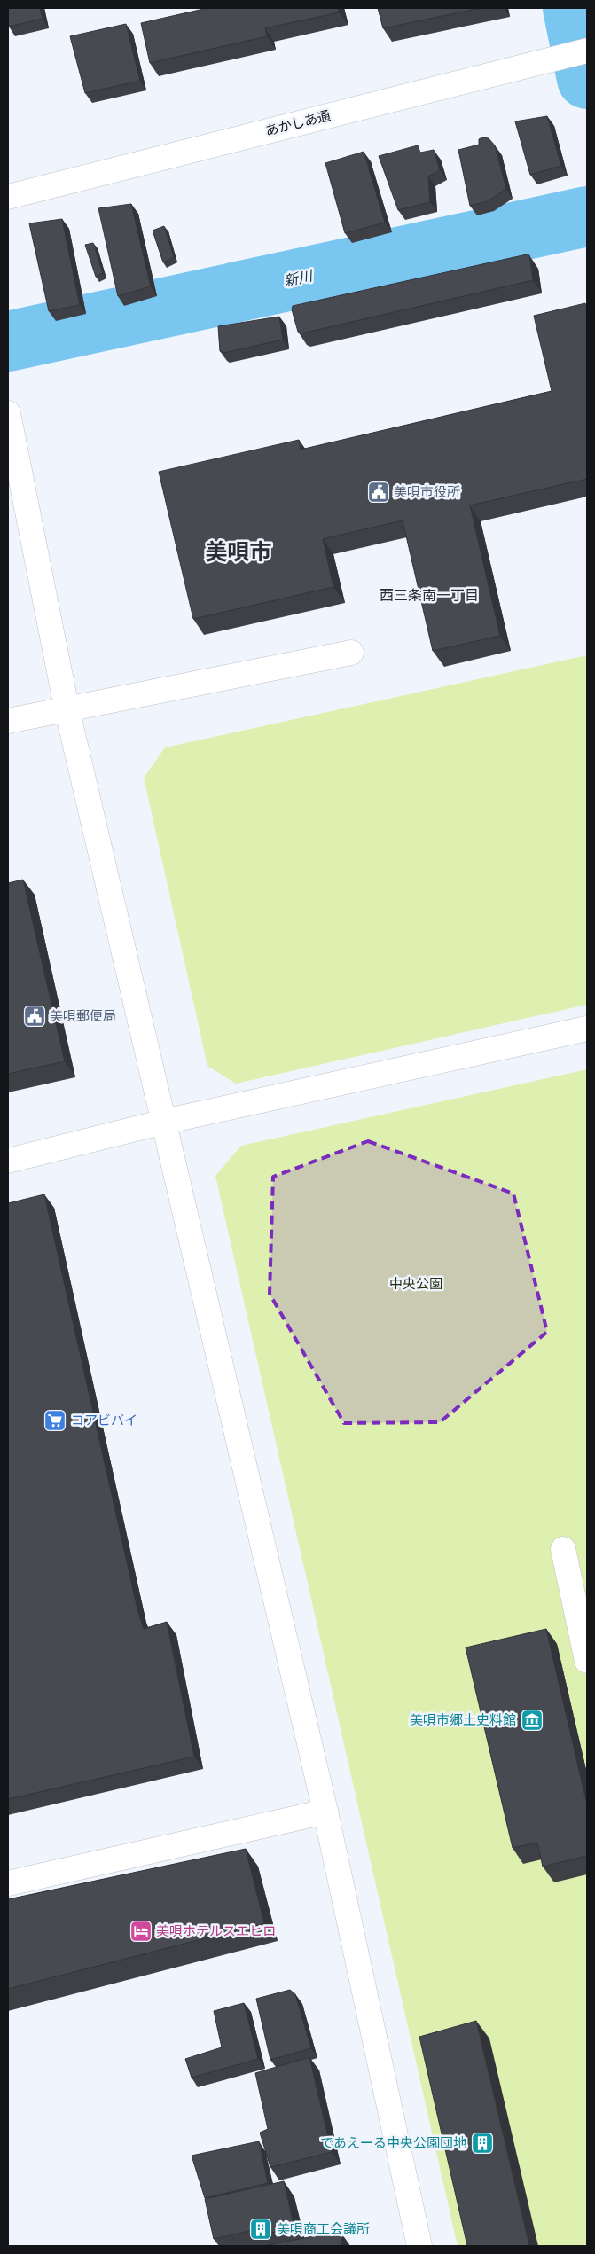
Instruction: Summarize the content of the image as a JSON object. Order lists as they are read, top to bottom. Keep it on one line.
{"streets":{"street":["あかしあ通"]},"districts":["美唄市","西三条南一丁目"],"water":["新川"],"parks":["中央公園"],"places":{"public building":["美唄市役所","美唄郵便局"],"supermarket":["コアビバイ"],"museum":["美唄市郷土史料館"],"hotel":["美唄ホテルスエヒロ"],"building":["であえーる中央公園団地","美唄商工会議所"]}}
